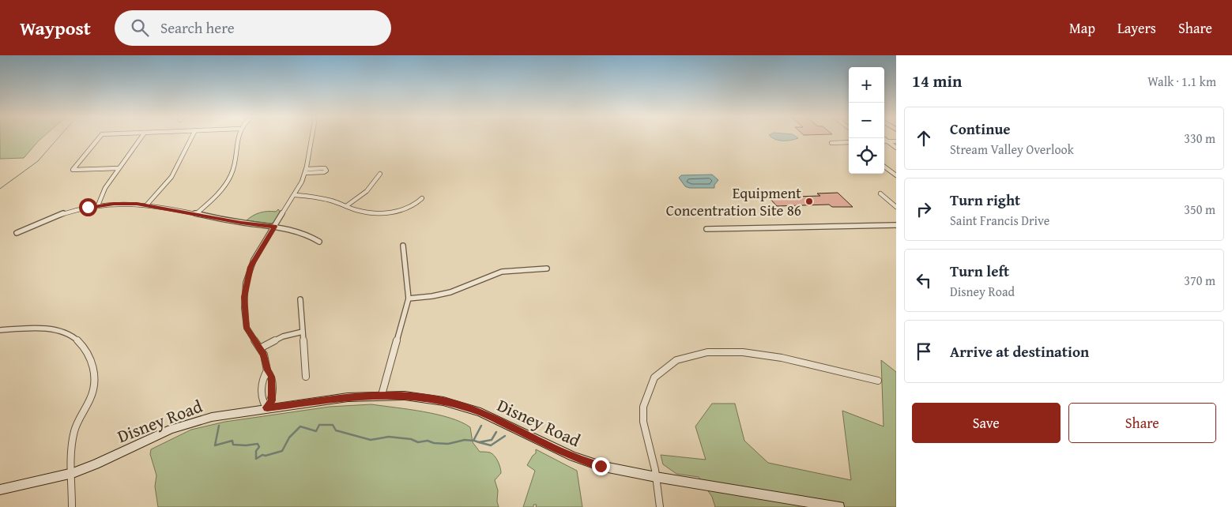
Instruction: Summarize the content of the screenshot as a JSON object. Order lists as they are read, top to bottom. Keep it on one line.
{"streets":{"street":["Disney Road"]},"places":["Equipment Concentration Site 86"],"page":{"header":"Waypost","search":"Search here","nav":["Map","Layers","Share"],"heading":["14 min","Walk · 1.1 km"],"map_buttons":["+","−"],"list":[["Continue","Stream Valley Overlook","330 m"],["Turn right","Saint Francis Drive","350 m"],["Turn left","Disney Road","370 m"],"Arrive at destination"],"buttons":["Save","Share"]}}
